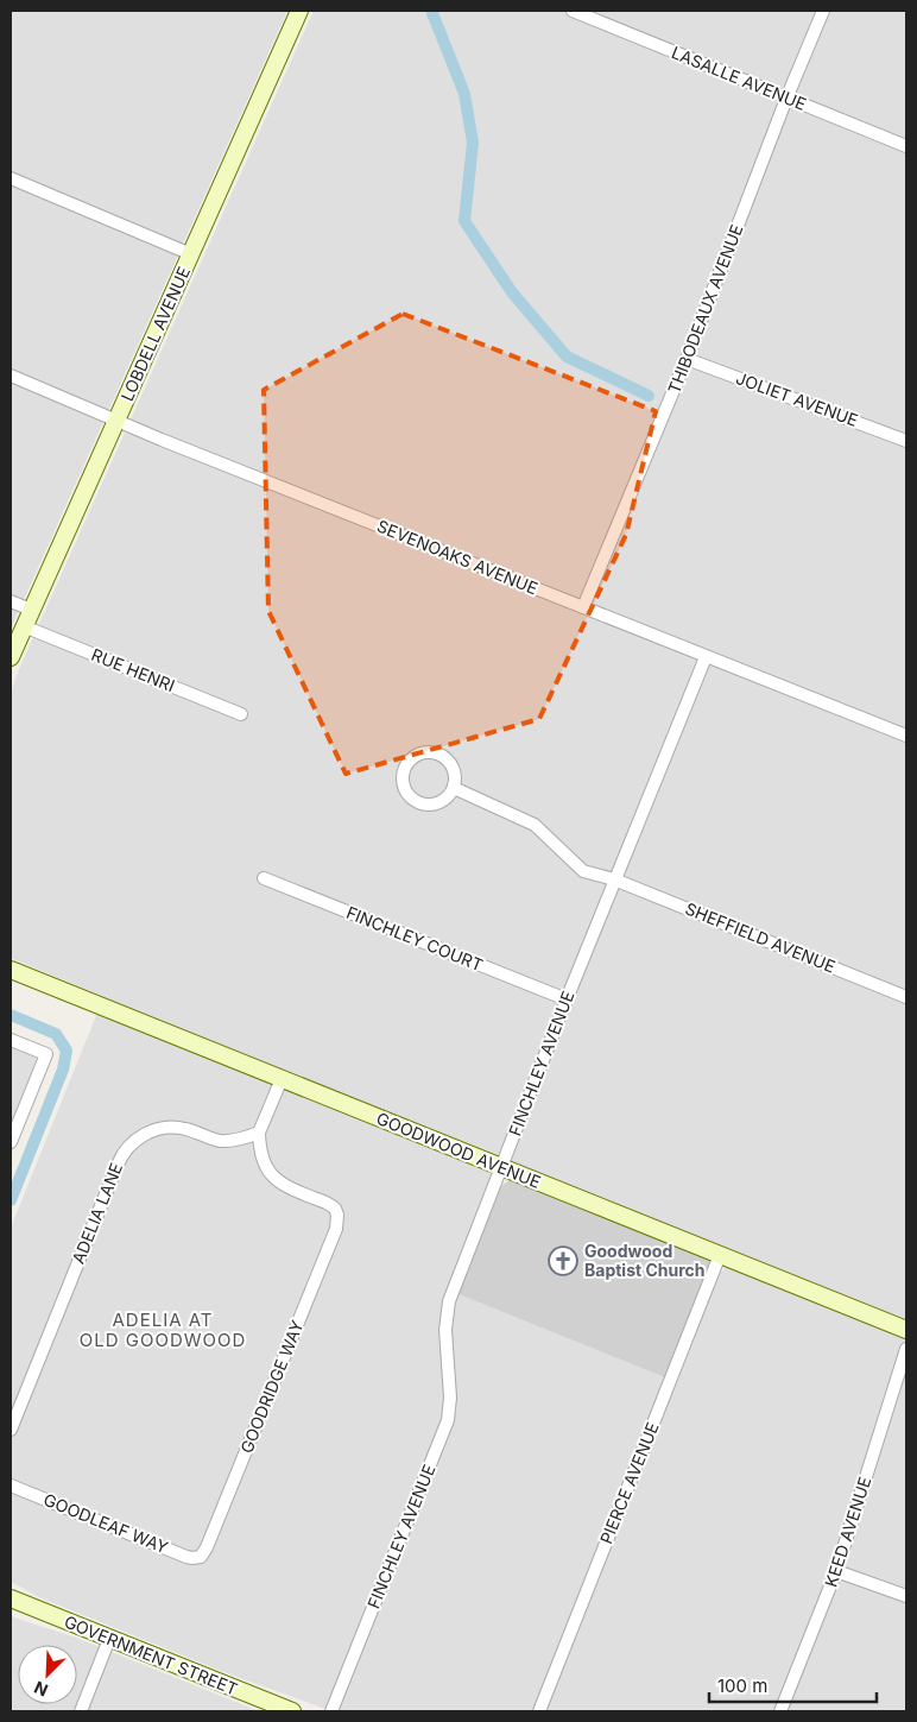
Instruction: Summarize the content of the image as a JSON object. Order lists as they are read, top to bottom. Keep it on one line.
{"streets":{"main road":["LOBDELL AVENUE","GOODWOOD AVENUE","GOVERNMENT STREET"],"street":["LASALLE AVENUE","THIBODEAUX AVENUE","JOLIET AVENUE","SEVENOAKS AVENUE","RUE HENRI","SHEFFIELD AVENUE","FINCHLEY COURT","FINCHLEY AVENUE","ADELIA LANE","GOODRIDGE WAY","PIERCE AVENUE","GOODLEAF WAY","KEED AVENUE"]},"crossings":[["LASALLE AVENUE","THIBODEAUX AVENUE"],["THIBODEAUX AVENUE","JOLIET AVENUE"],["THIBODEAUX AVENUE","SEVENOAKS AVENUE"],["LOBDELL AVENUE","SEVENOAKS AVENUE"],["LOBDELL AVENUE","RUE HENRI"],["SEVENOAKS AVENUE","FINCHLEY AVENUE"],["SHEFFIELD AVENUE","FINCHLEY AVENUE"],["FINCHLEY COURT","FINCHLEY AVENUE"],["FINCHLEY AVENUE","GOODWOOD AVENUE"],["GOODWOOD AVENUE","PIERCE AVENUE"],["ADELIA LANE","GOODRIDGE WAY"],["GOODRIDGE WAY","GOODLEAF WAY"]],"districts":["ADELIA AT OLD GOODWOOD"],"places":{"church":["Goodwood Baptist Church"]},"scale_bar":"100 m","north":"bottom left"}
